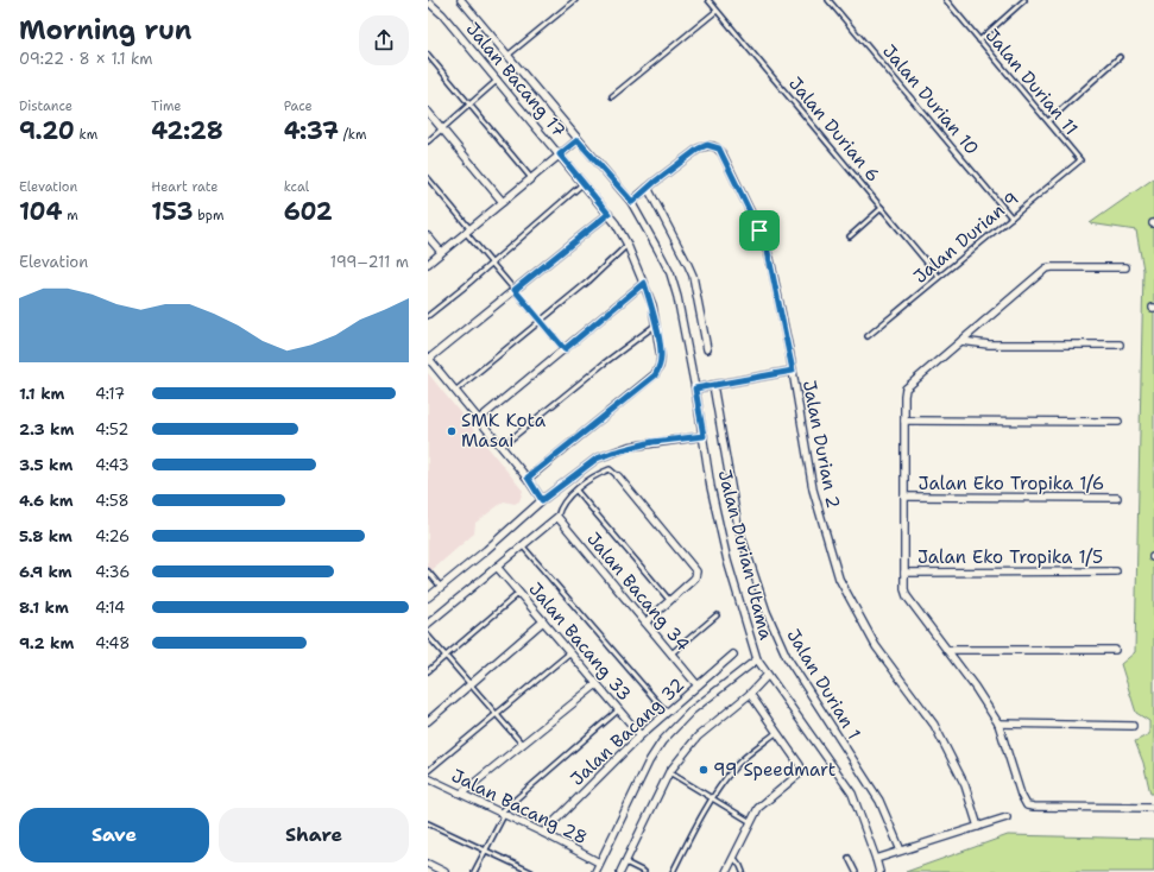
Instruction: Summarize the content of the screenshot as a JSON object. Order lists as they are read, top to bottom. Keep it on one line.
{"streets":{"street":["Jalan Bacang 17","Jalan Durian 2","Jalan Eko Tropika 1/6","Jalan Durian Utama","Jalan Eko Tropika 1/5","Jalan Bacang 34","Jalan Bacang 33","Jalan Durian 1","Jalan Bacang 32","Jalan Bacang 28"],"lane":["Jalan Durian 11","Jalan Durian 10","Jalan Durian 6","Jalan Durian 9"]},"crossings":[["Jalan Durian 11","Jalan Durian 9"],["Jalan Durian 10","Jalan Durian 9"],["Jalan Durian 6","Jalan Durian 9"],["Jalan Durian 2","Jalan Durian Utama"],["Jalan Bacang 34","Jalan Bacang 32"],["Jalan Bacang 33","Jalan Bacang 32"],["Jalan Bacang 32","Jalan Bacang 28"]],"places":["SMK Kota Masai","99 Speedmart"],"page":{"heading":["Morning run","09:22 · 8 × 1.1 km"],"stats":[["Distance","9.20 km"],["Time","42:28"],["Pace","4:37 /km"],["Elevation","104 m"],["Heart rate","153 bpm"],["kcal","602"]],"chart":["Elevation","199–211 m"],"list":[{"name":"1.1 km","note":"4:17"},{"name":"2.3 km","note":"4:52"},{"name":"3.5 km","note":"4:43"},{"name":"4.6 km","note":"4:58"},{"name":"5.8 km","note":"4:26"},{"name":"6.9 km","note":"4:36"},{"name":"8.1 km","note":"4:14"},{"name":"9.2 km","note":"4:48"}],"buttons":["Save","Share"]}}
